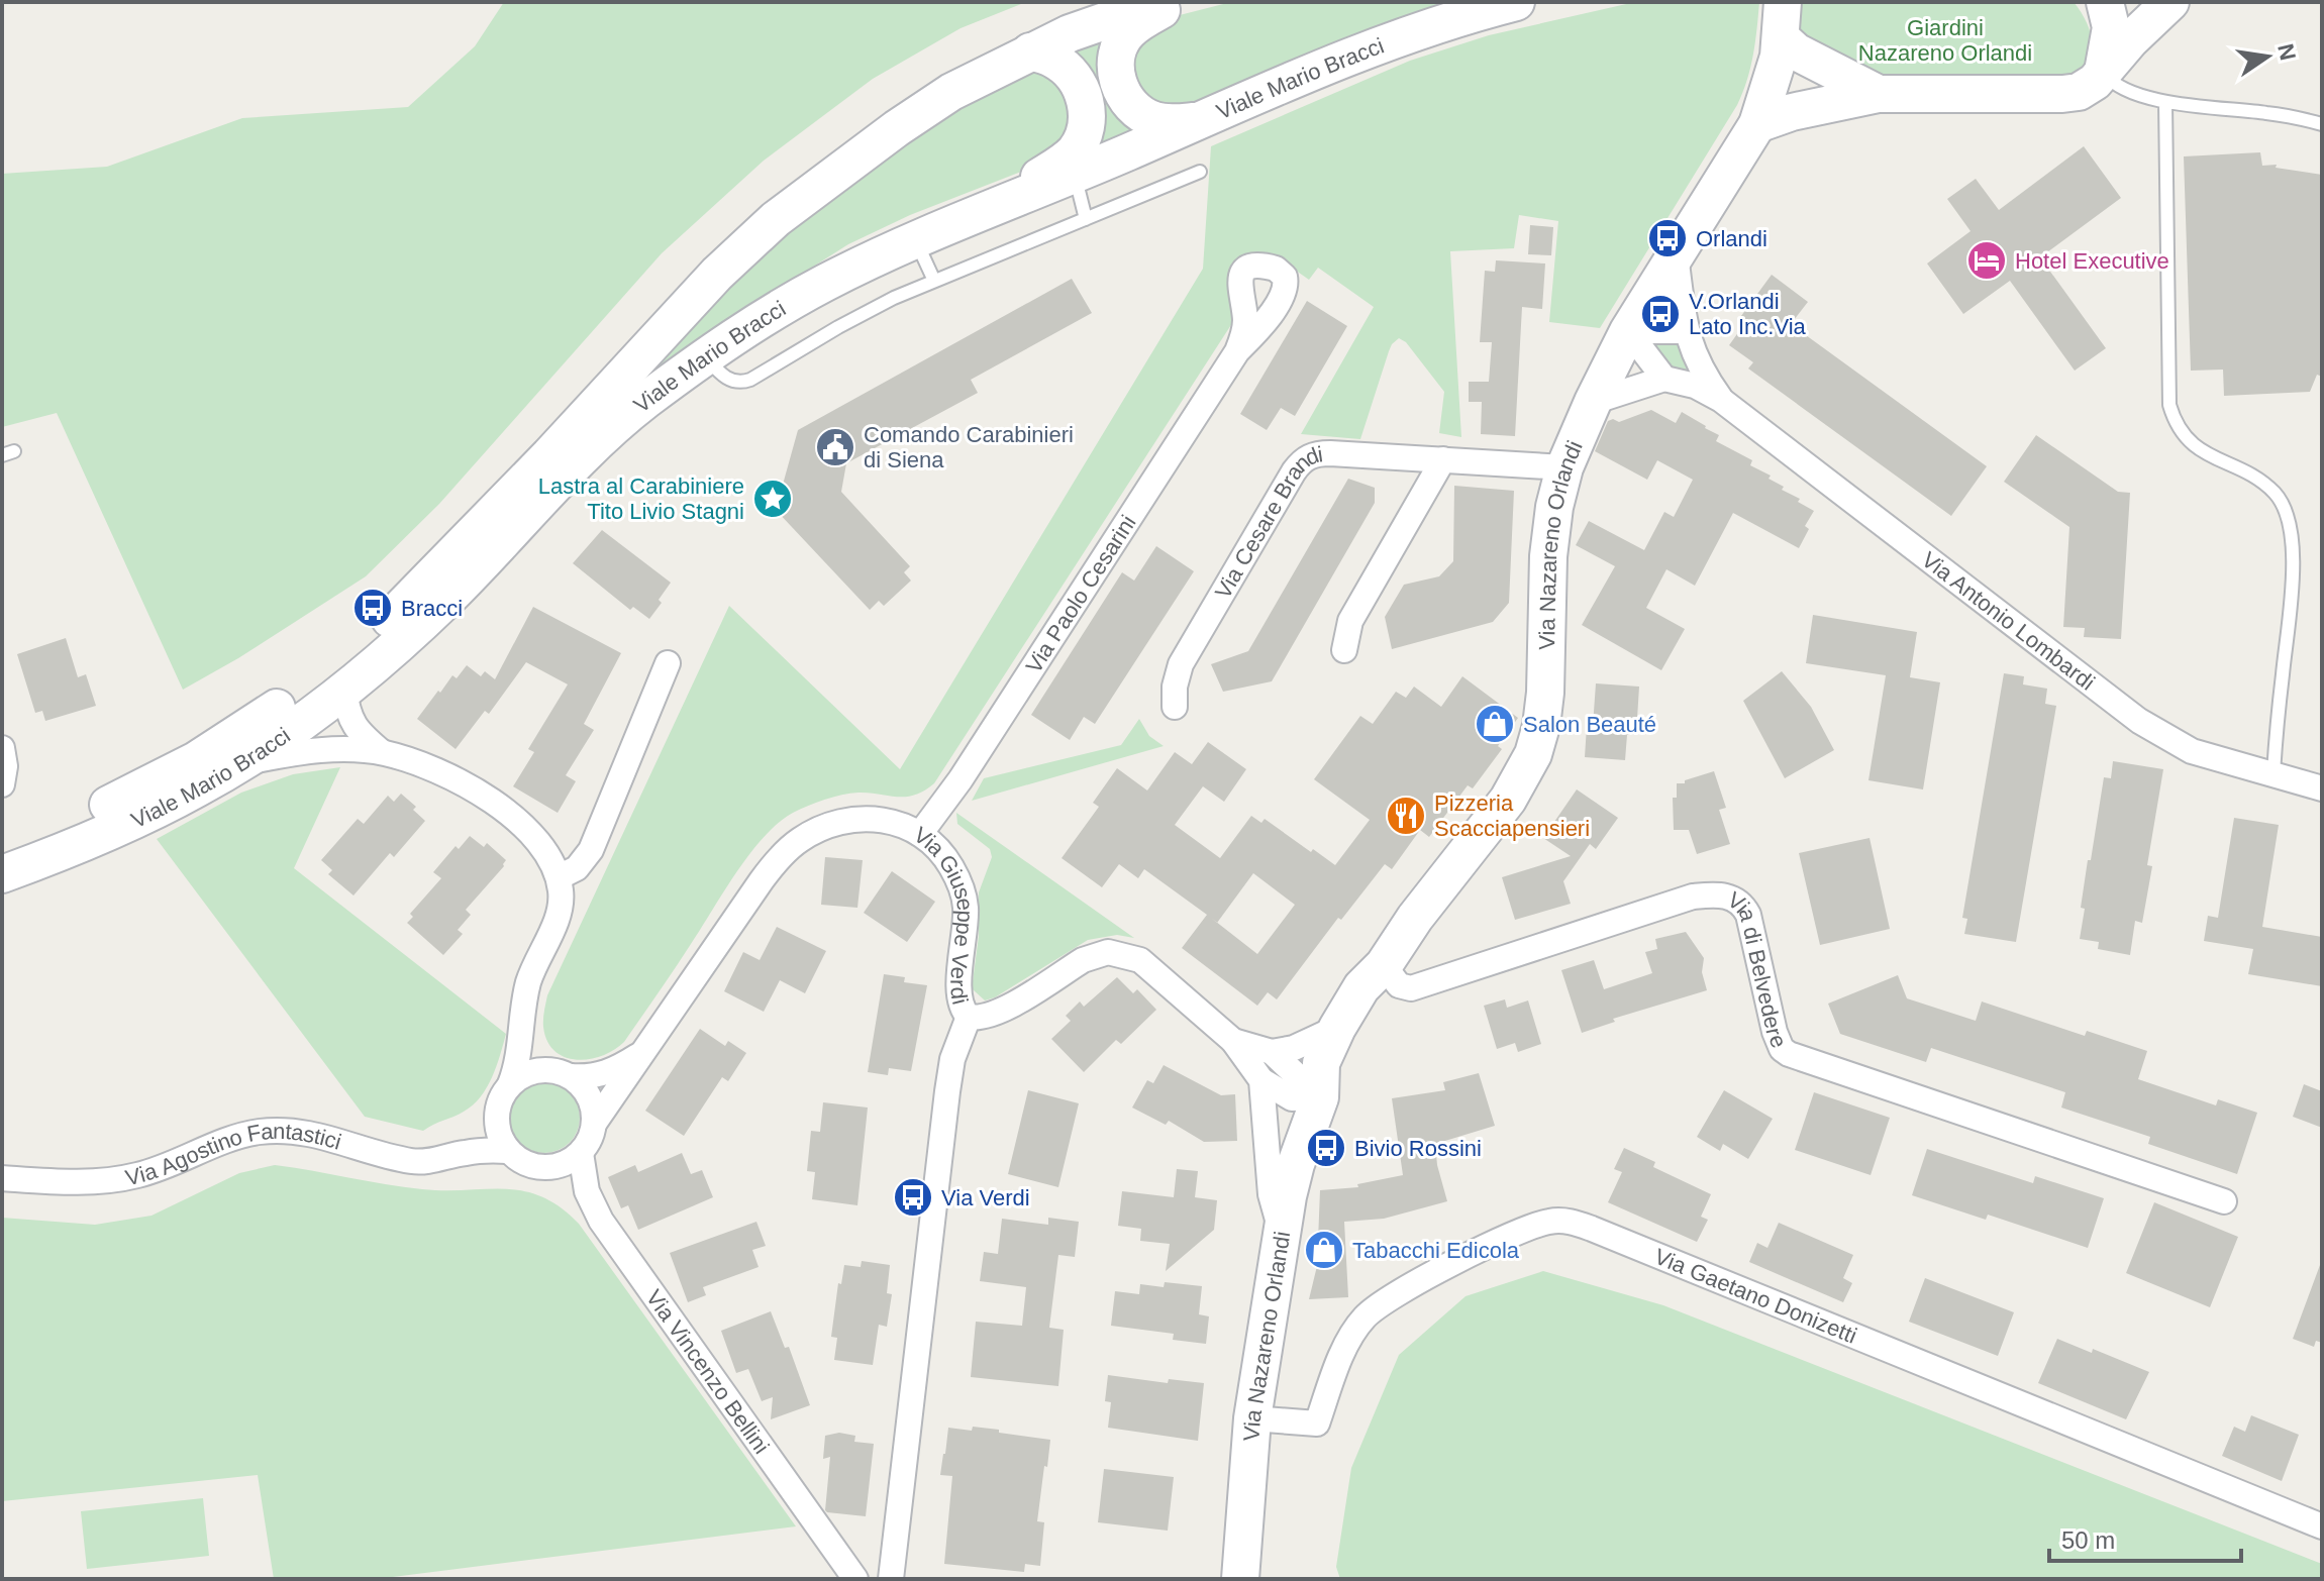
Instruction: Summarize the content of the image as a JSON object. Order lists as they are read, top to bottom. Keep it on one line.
{"streets":{"main road":["Viale Mario Bracci","Via Nazareno Orlandi"],"street":["Via Cesare Brandi","Via Paolo Cesarini","Via Antonio Lombardi","Via Giuseppe Verdi","Via di Belvedere","Via Agostino Fantastici","Via Gaetano Donizetti","Via Vincenzo Bellini"]},"crossings":[["Via Cesare Brandi","Via Nazareno Orlandi"],["Via Nazareno Orlandi","Via Antonio Lombardi"],["Via Nazareno Orlandi","Via di Belvedere"],["Via Nazareno Orlandi","Via Gaetano Donizetti"],["Via Paolo Cesarini","Via Giuseppe Verdi"],["Via Giuseppe Verdi","Via Agostino Fantastici"],["Via Giuseppe Verdi","Via Vincenzo Bellini"],["Via Agostino Fantastici","Via Vincenzo Bellini"]],"parks":["Giardini Nazareno Orlandi"],"places":{"bus stop":["Orlandi","V.Orlandi Lato Inc.Via","Bracci","Bivio Rossini","Via Verdi"],"hotel":["Hotel Executive"],"public building":["Comando Carabinieri di Siena"],"place":["Lastra al Carabiniere Tito Livio Stagni"],"shop":["Salon Beauté","Tabacchi Edicola"],"restaurant":["Pizzeria Scacciapensieri"]},"scale_bar":"50 m","north":"right"}
